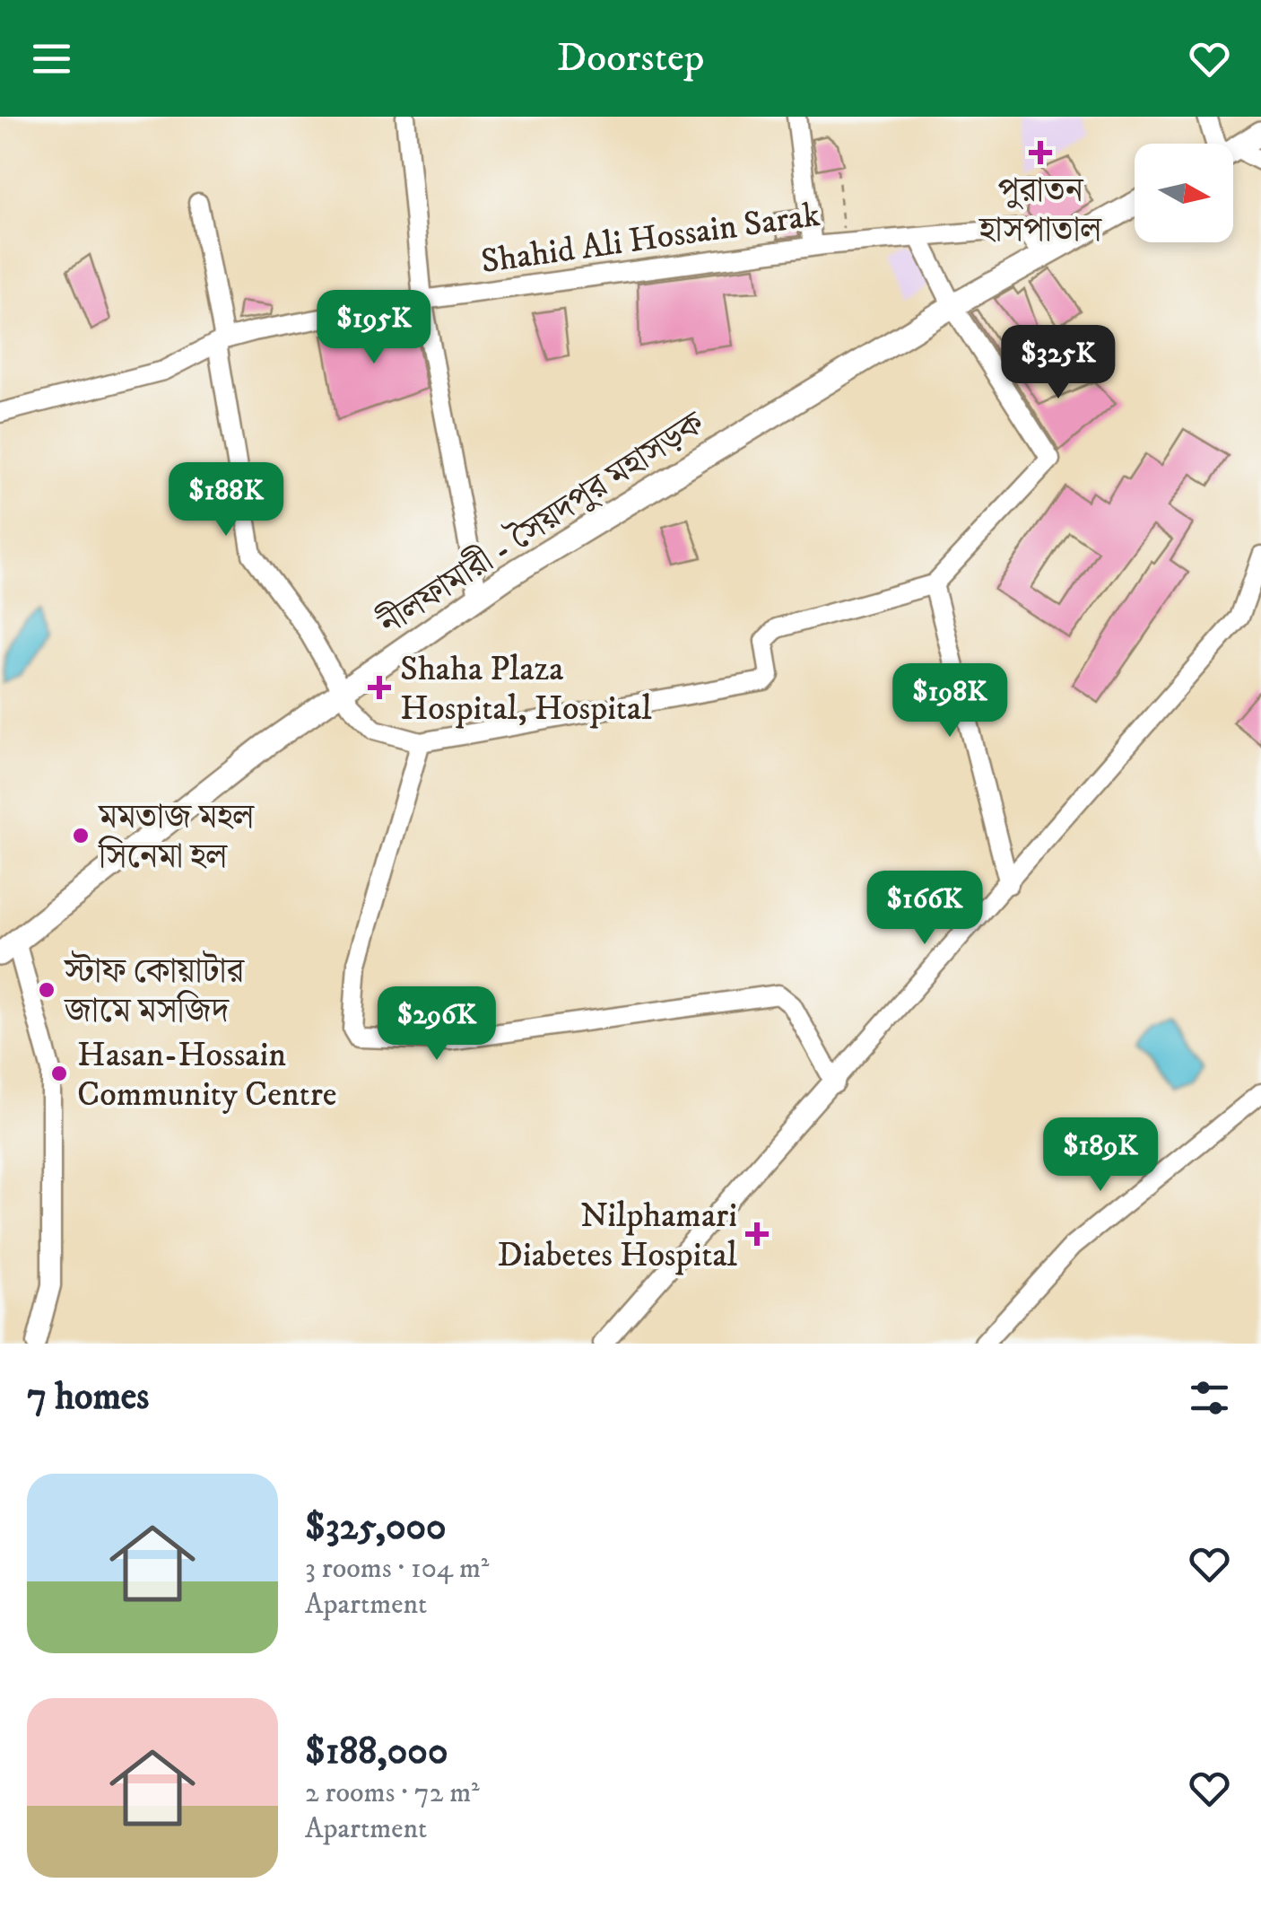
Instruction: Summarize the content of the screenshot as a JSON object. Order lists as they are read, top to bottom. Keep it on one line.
{"streets":{"main road":["নীলফামারী - সৈয়দপুর মহাসড়ক"],"street":["Shahid Ali Hossain Sarak"]},"crossings":[["Shahid Ali Hossain Sarak","নীলফামারী - সৈয়দপুর মহাসড়ক"]],"places":{"health":["পুরাতন হাসপাতাল","Shaha Plaza Hospital, Hospital","Nilphamari Diabetes Hospital"],"other":["মমতাজ মহল সিনেমা হল","স্টাফ কোয়াটার জামে মসজিদ","Hasan-Hossain Community Centre"]},"north":"right","page":{"header":"Doorstep","price":["$195K","$325K","$188K","$198K","$166K","$296K","$189K"],"heading":"7 homes","list":[{"name":"$325,000","note":"3 rooms · 104 m² · Apartment"},{"name":"$188,000","note":"2 rooms · 72 m² · Apartment"}]}}
